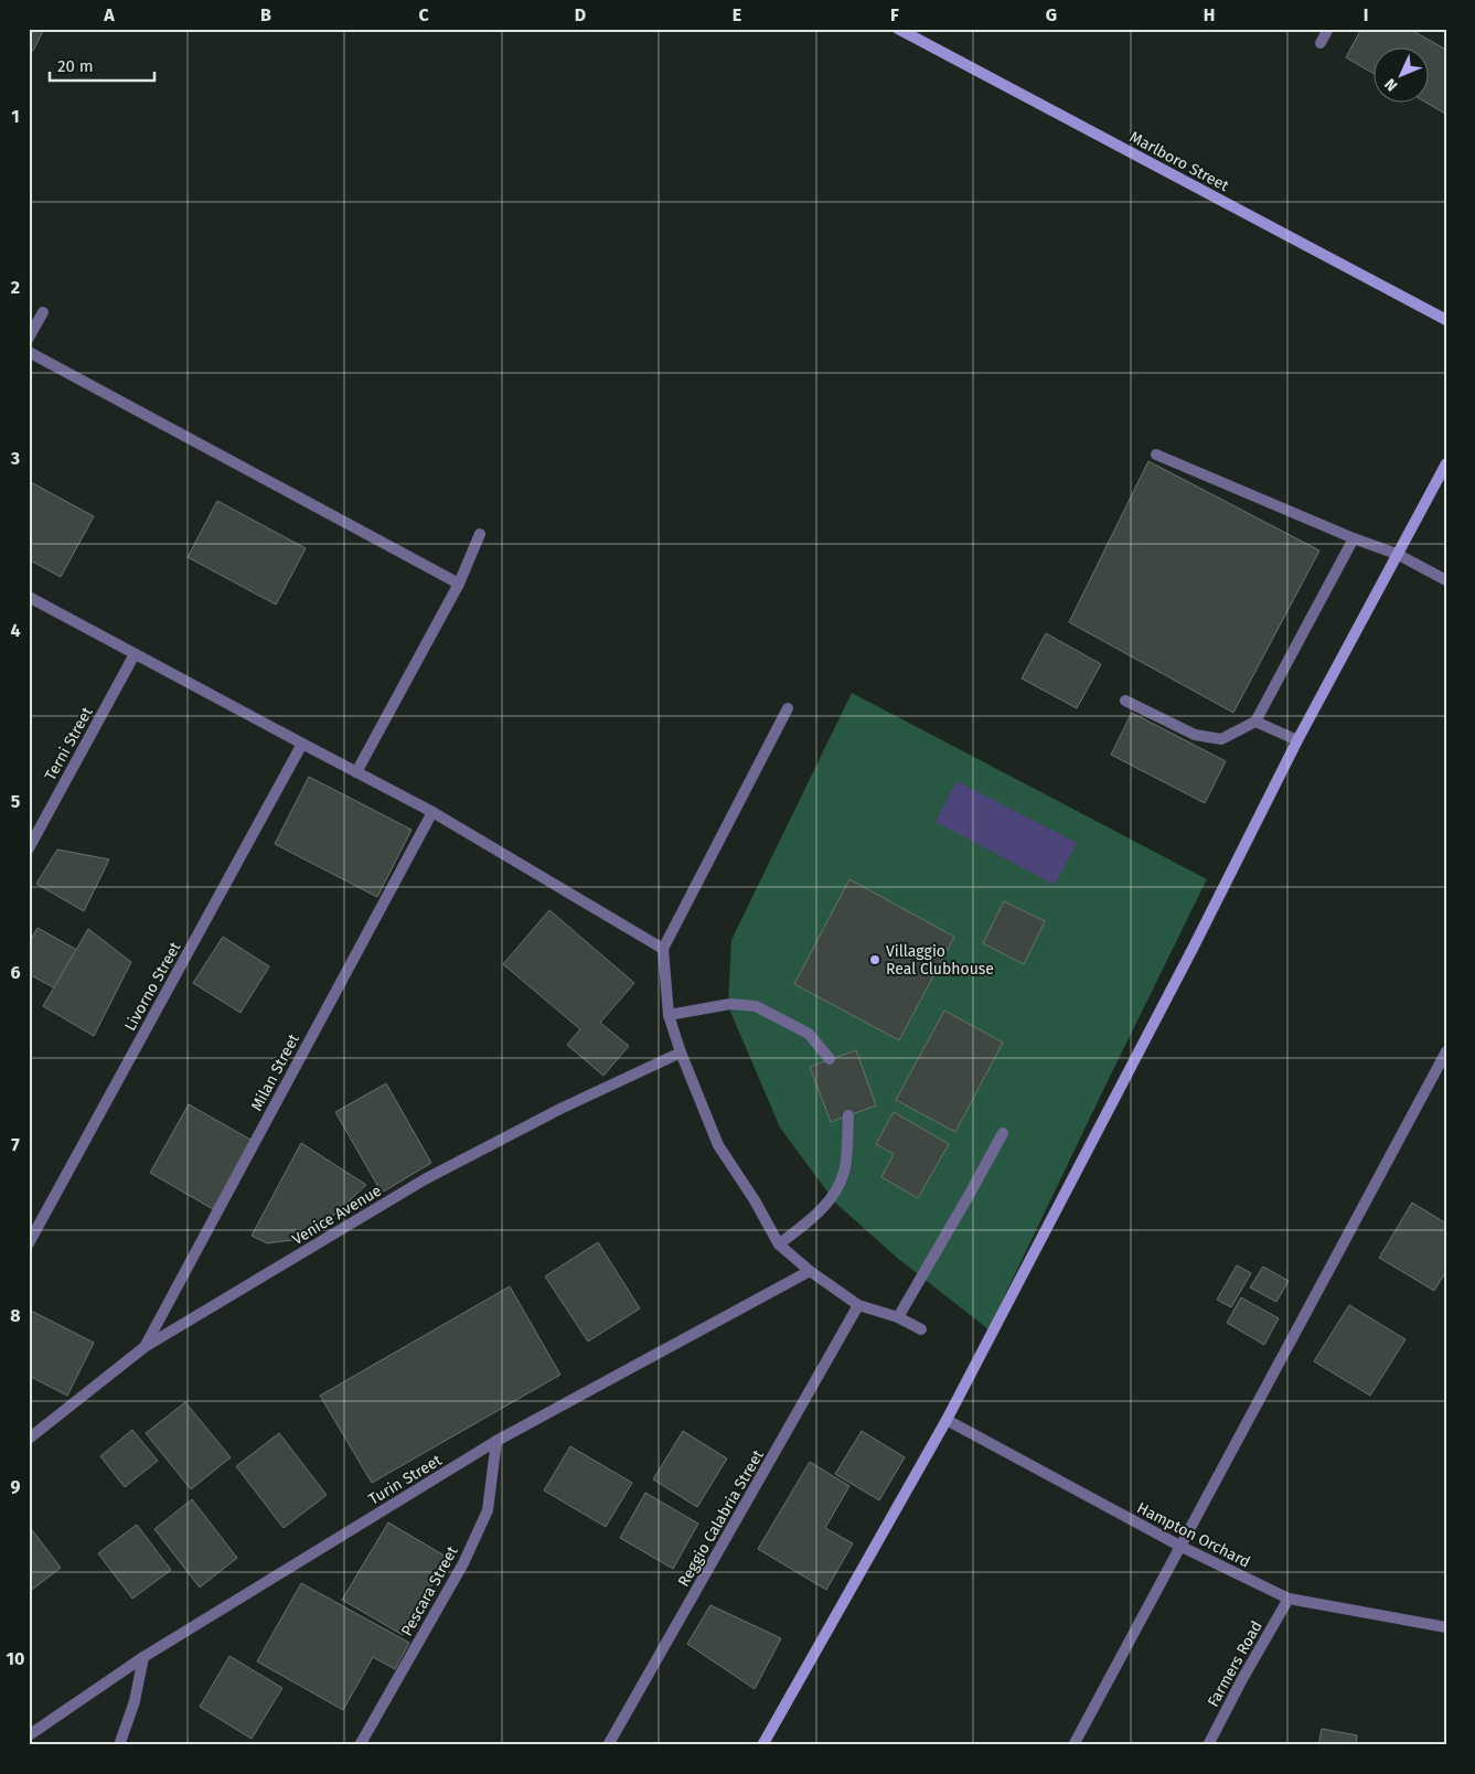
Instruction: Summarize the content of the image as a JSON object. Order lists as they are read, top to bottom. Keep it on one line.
{"streets":{"street":["Marlboro Street","Terni Street","Livorno Street","Milan Street","Venice Avenue","Turin Street","Reggio Calabria Street","Hampton Orchard","Pescara Street","Farmers Road"]},"crossings":[["Milan Street","Venice Avenue"],["Turin Street","Pescara Street"],["Hampton Orchard","Farmers Road"]],"places":["Villaggio Real Clubhouse"],"scale_bar":"20 m","north":"bottom left","grid":{"columns":["A","B","C","D","E","F","G","H","I"],"rows":["1","2","3","4","5","6","7","8","9","10"]}}
